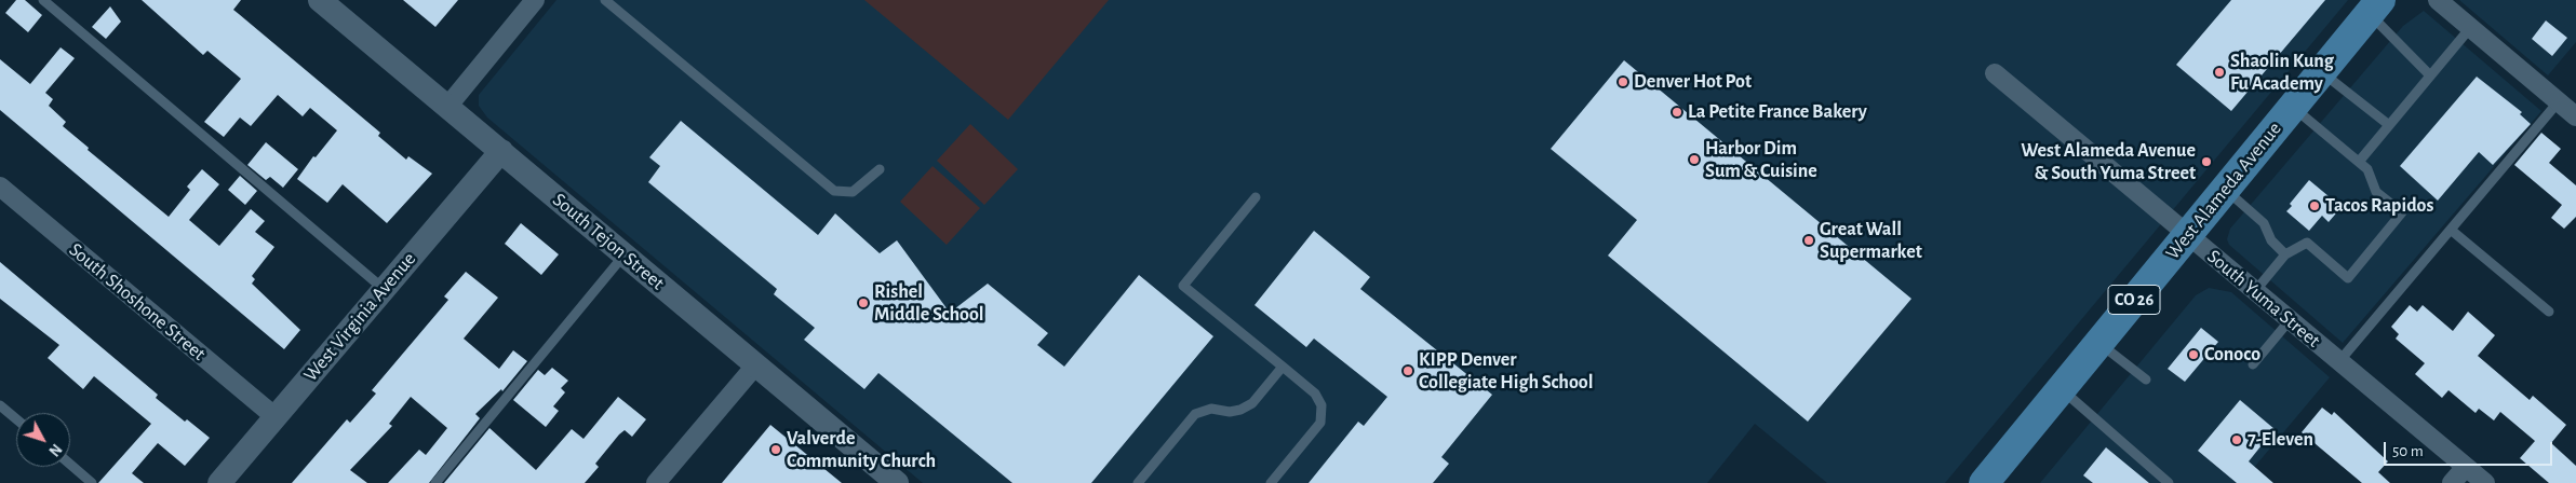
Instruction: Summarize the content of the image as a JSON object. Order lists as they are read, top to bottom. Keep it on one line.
{"streets":{"main road":["West Alameda Avenue","CO 26"],"street":["South Tejon Street","South Yuma Street","South Shoshone Street","West Virginia Avenue"]},"crossings":[["West Alameda Avenue","South Yuma Street"],["South Tejon Street","West Virginia Avenue"],["South Shoshone Street","West Virginia Avenue"]],"places":["Shaolin Kung Fu Academy","Denver Hot Pot","La Petite France Bakery","Harbor Dim Sum & Cuisine","West Alameda Avenue & South Yuma Street","Tacos Rapidos","Great Wall Supermarket","Rishel Middle School","Conoco","KIPP Denver Collegiate High School","7-Eleven","Valverde Community Church"],"scale_bar":"50 m","north":"bottom right"}
